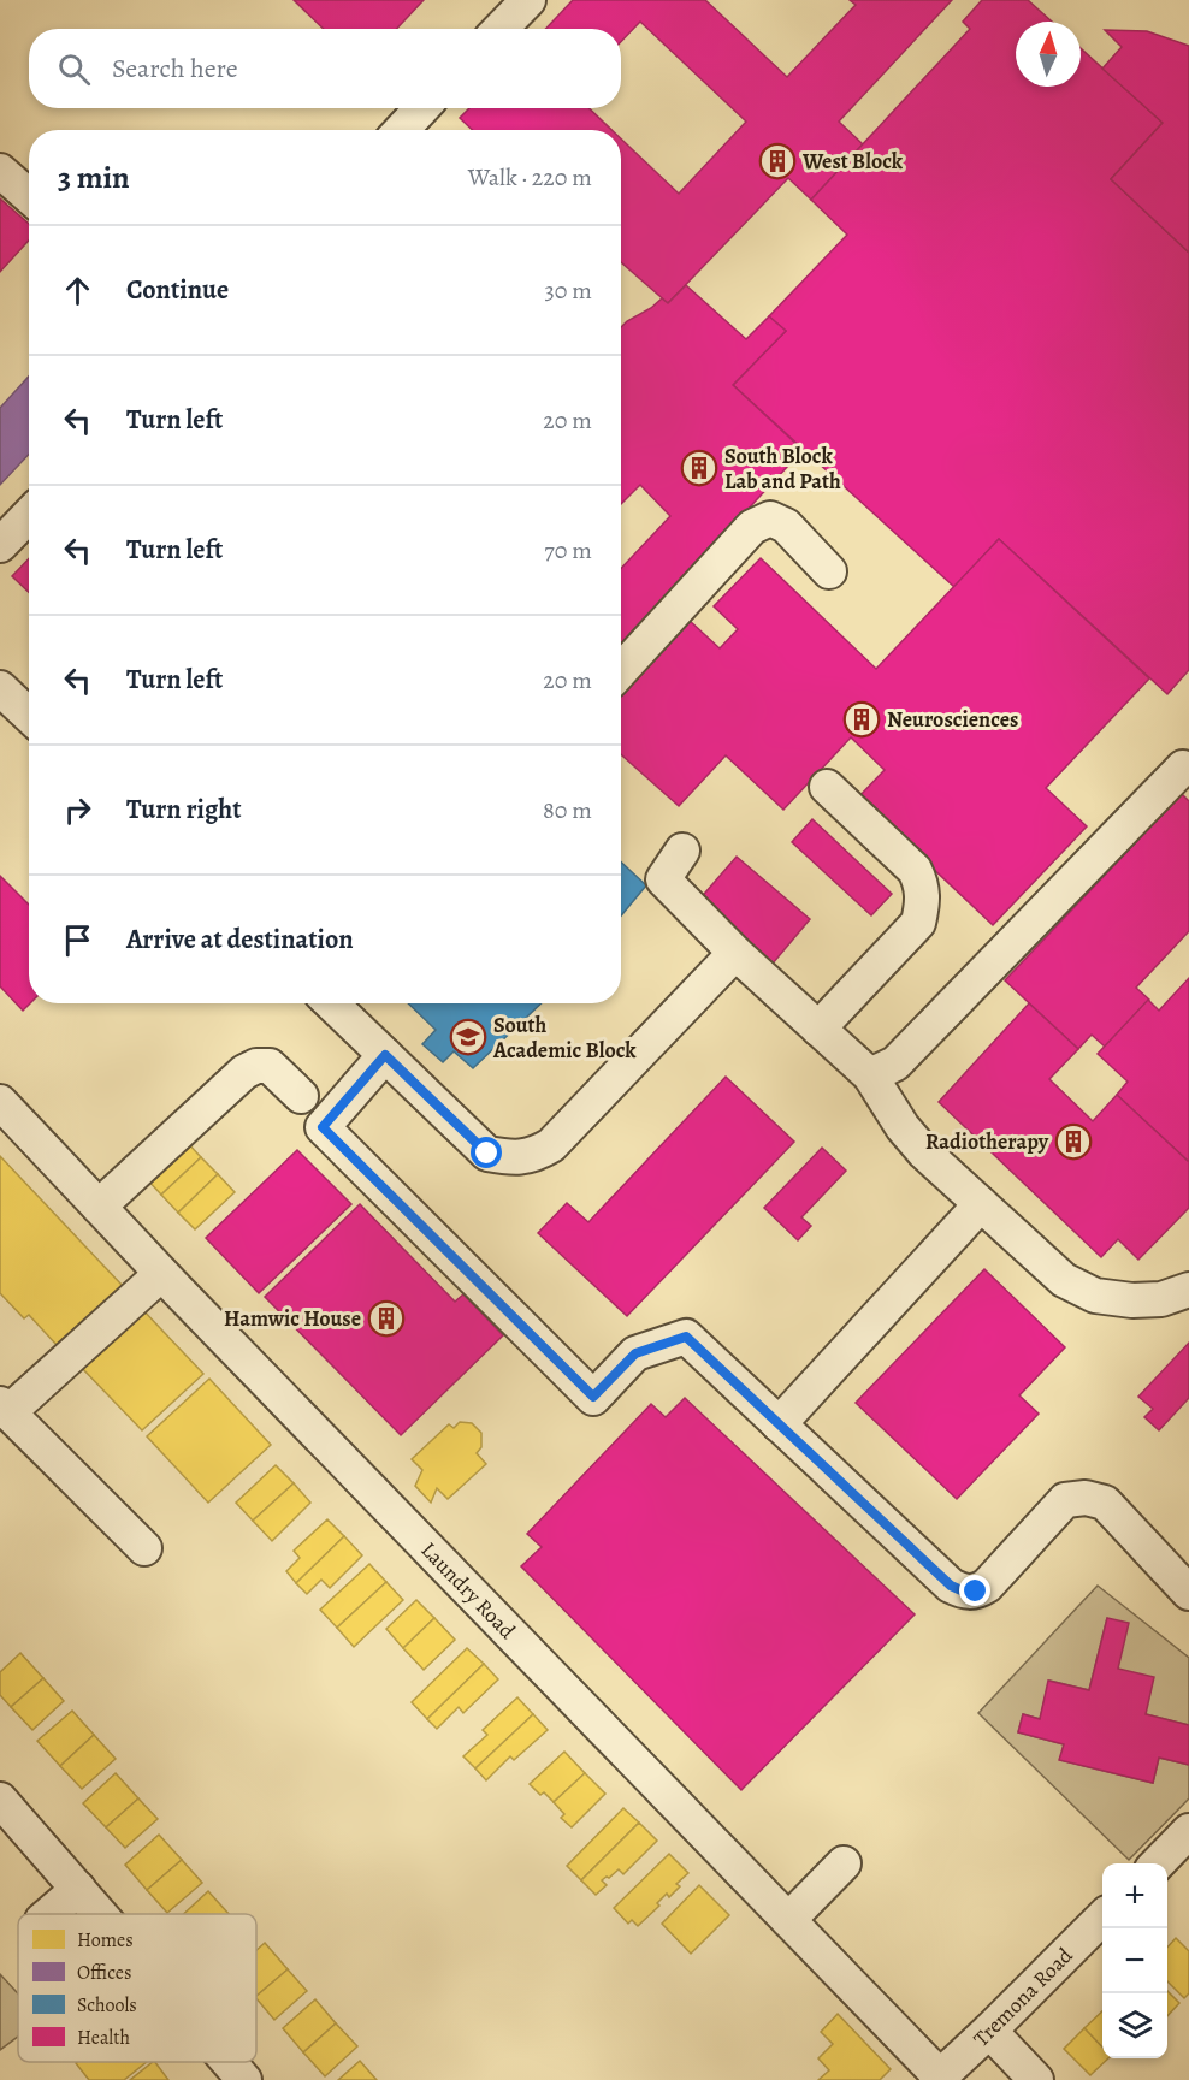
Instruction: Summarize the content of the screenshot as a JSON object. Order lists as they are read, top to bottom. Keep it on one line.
{"streets":{"street":["Laundry Road","Tremona Road"]},"crossings":[["Laundry Road","Tremona Road"]],"places":{"building":["West Block","South Block Lab and Path","Neurosciences","Radiotherapy","Hamwic House"],"school or university":["South Academic Block"]},"legend":["Homes","Offices","Schools","Health"],"north":"top","page":{"search":"Search here","heading":["3 min","Walk · 220 m"],"list":[["Continue","30 m"],["Turn left","20 m"],["Turn left","70 m"],["Turn left","20 m"],["Turn right","80 m"],"Arrive at destination"],"map_buttons":["+","−"]}}
